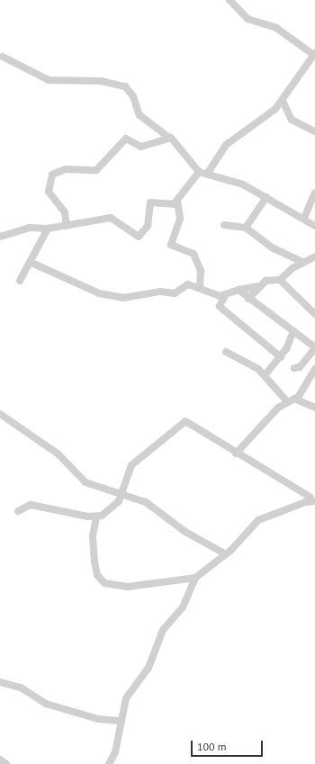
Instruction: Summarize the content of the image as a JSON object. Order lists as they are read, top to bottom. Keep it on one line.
{"scale_bar":"100 m"}
